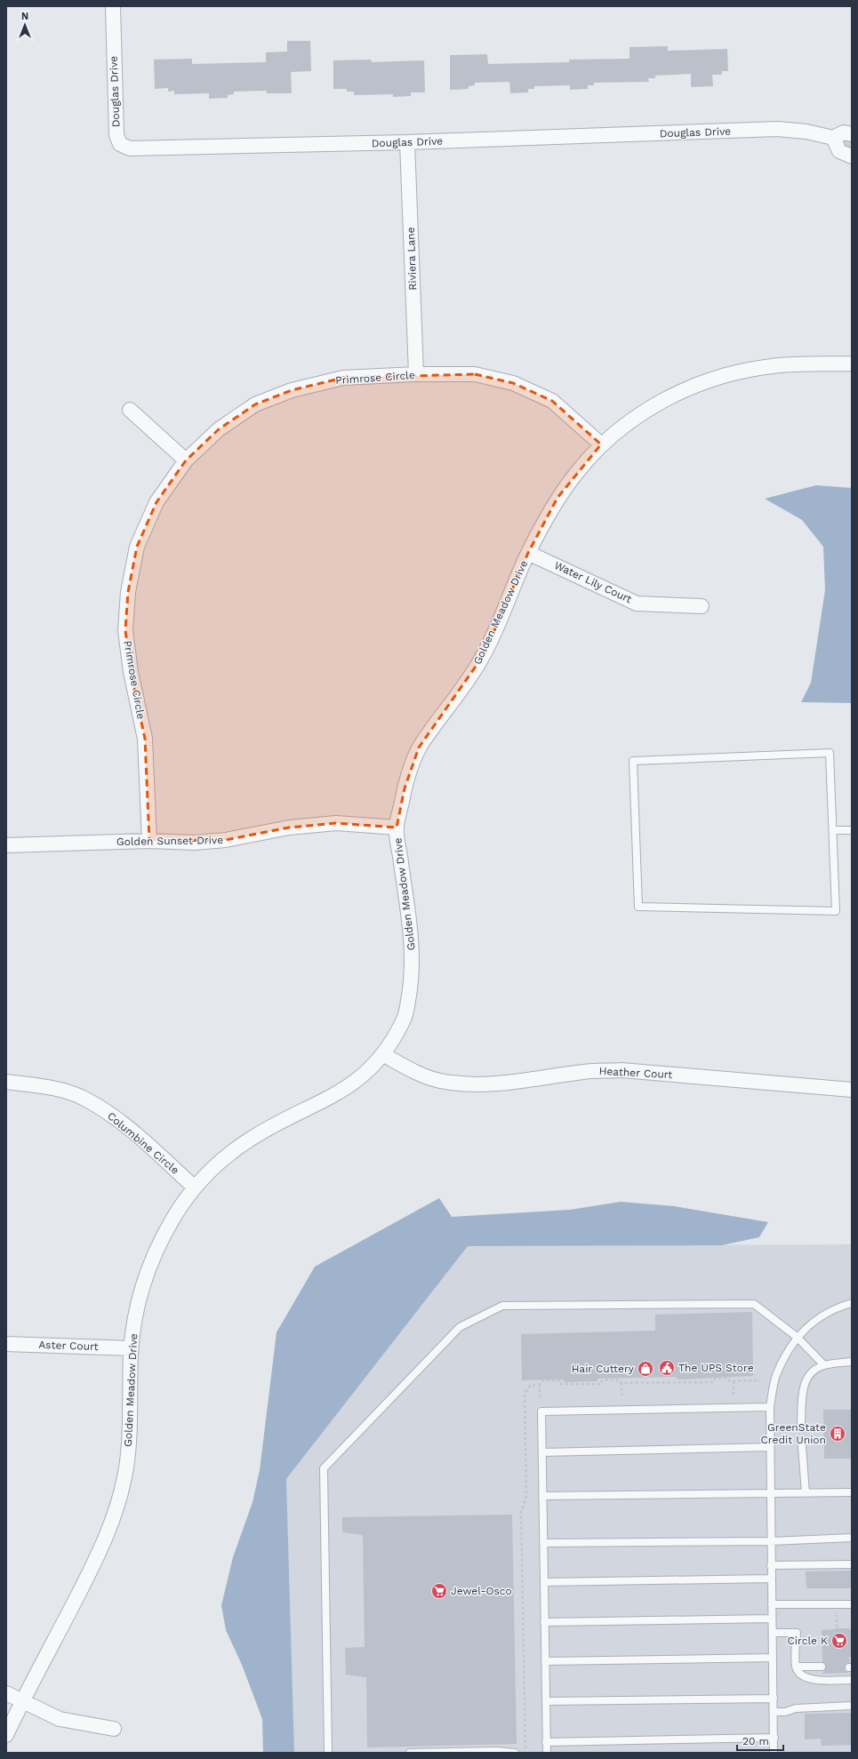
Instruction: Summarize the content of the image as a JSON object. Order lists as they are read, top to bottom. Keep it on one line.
{"streets":{"street":["Douglas Drive","Riviera Lane","Primrose Circle","Water Lily Court","Golden Meadow Drive","Golden Sunset Drive","Heather Court","Columbine Circle","Aster Court"]},"crossings":[["Douglas Drive","Riviera Lane"],["Riviera Lane","Primrose Circle"],["Primrose Circle","Golden Meadow Drive"],["Primrose Circle","Golden Sunset Drive"],["Water Lily Court","Golden Meadow Drive"],["Golden Meadow Drive","Golden Sunset Drive"],["Golden Meadow Drive","Heather Court"],["Golden Meadow Drive","Columbine Circle"],["Golden Meadow Drive","Aster Court"]],"places":{"public building":["The UPS Store"],"shop":["Hair Cuttery"],"building":["GreenState Credit Union"],"supermarket":["Jewel-Osco","Circle K"]},"scale_bar":"20 m","north":"top"}
